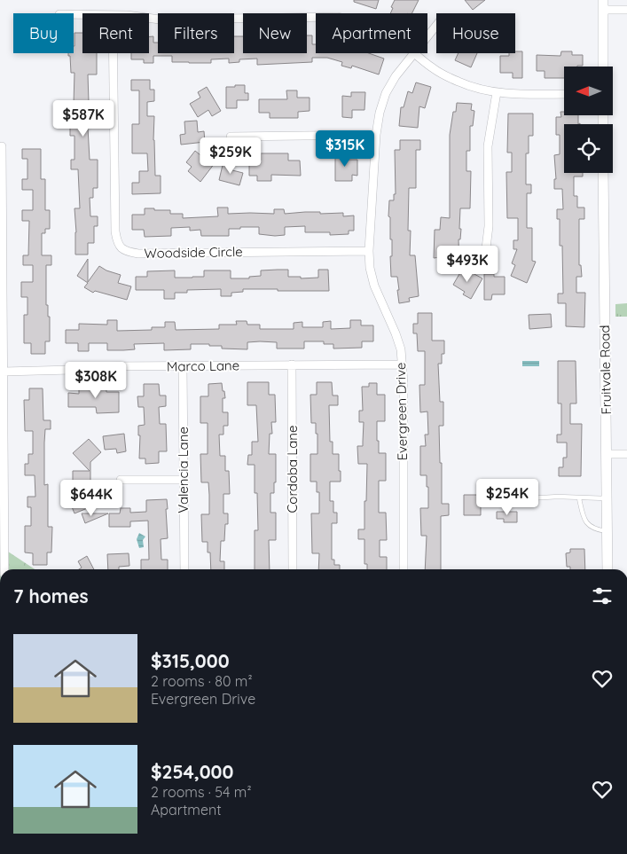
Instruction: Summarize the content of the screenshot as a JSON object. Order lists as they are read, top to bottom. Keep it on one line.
{"streets":{"street":["Woodside Circle","Marco Lane","Fruitvale Road","Evergreen Drive","Cordoba Lane","Valencia Lane"]},"crossings":[["Woodside Circle","Evergreen Drive"],["Marco Lane","Evergreen Drive"],["Marco Lane","Cordoba Lane"],["Marco Lane","Valencia Lane"]],"north":"left","page":{"chip":["Buy","Rent","Filters","New","Apartment","House"],"price":["$587K","$315K","$259K","$493K","$308K","$254K","$644K"],"heading":"7 homes","list":[{"name":"$315,000","note":"2 rooms · 80 m² · Evergreen Drive"},{"name":"$254,000","note":"2 rooms · 54 m² · Apartment"}]}}
